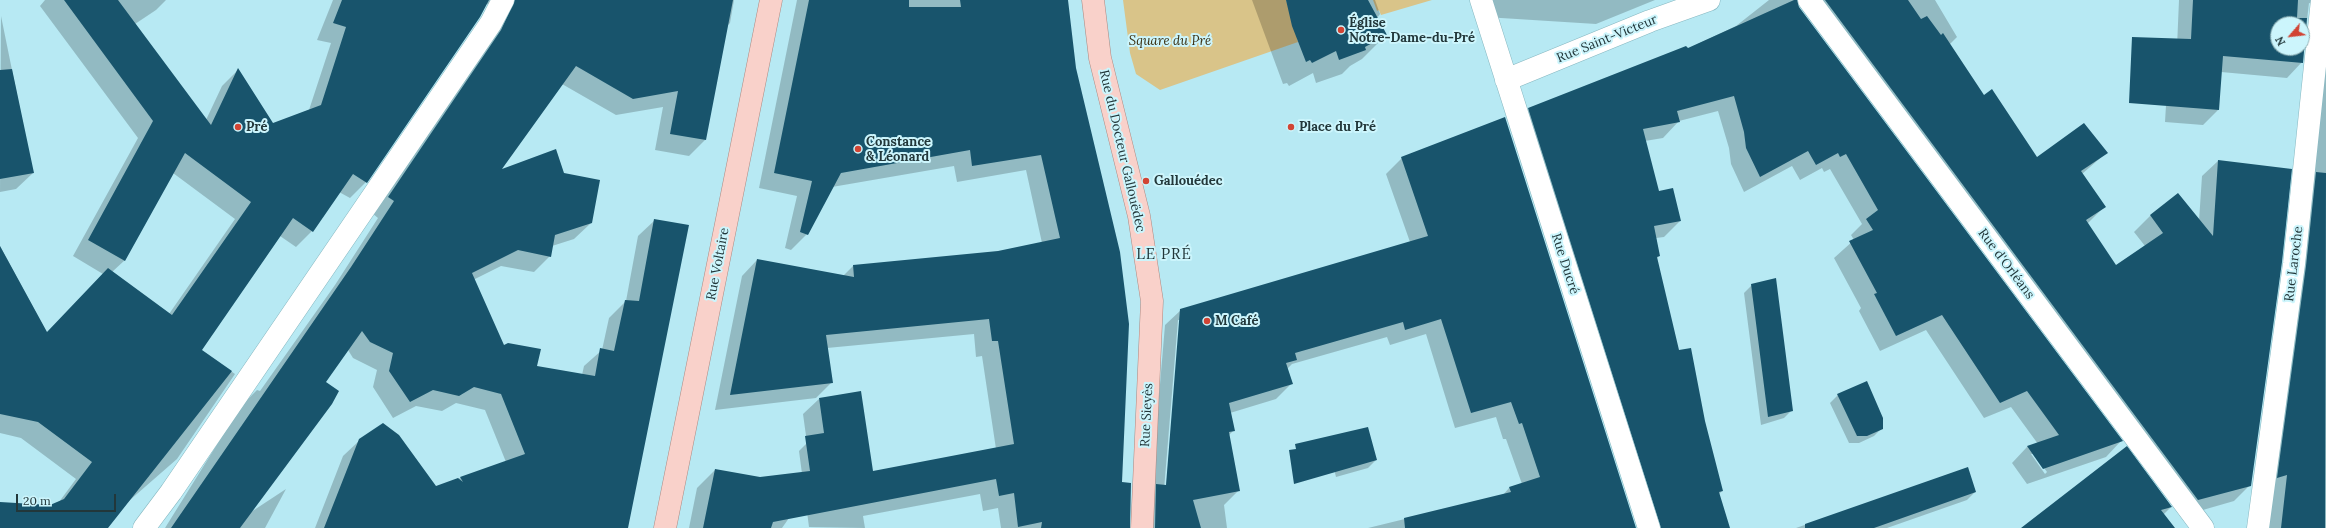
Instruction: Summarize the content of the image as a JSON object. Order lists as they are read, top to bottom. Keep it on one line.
{"streets":{"main road":["Rue du Docteur Gallouëdec","Rue Voltaire","Rue Sieyès"],"street":["Rue Saint-Victeur","Rue Ducré","Rue d'Orléans","Rue Laroche"]},"crossings":[["Rue Saint-Victeur","Rue Ducré"],["Rue du Docteur Gallouëdec","Rue Sieyès"]],"districts":["LE PRÉ"],"parks":["Square du Pré"],"places":["Église Notre-Dame-du-Pré","Pré","Place du Pré","Constance & Léonard","Gallouédec","M Café"],"scale_bar":"20 m","north":"bottom left"}
